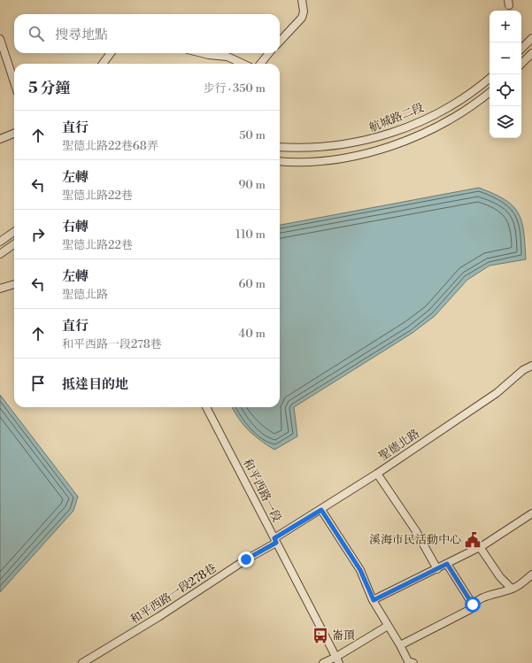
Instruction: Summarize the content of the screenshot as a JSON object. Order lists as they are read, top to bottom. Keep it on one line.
{"streets":{"street":["航城路二段","聖德北路","和平西路一段","和平西路一段278巷"]},"crossings":[["聖德北路","和平西路一段"],["聖德北路","和平西路一段278巷"],["和平西路一段","和平西路一段278巷"]],"places":{"public building":["溪海市民活動中心"],"bus stop":["崙頂"]},"page":{"map_buttons":["+","−"],"search":"搜尋地點","heading":["5 分鐘","步行 · 350 m"],"list":[["直行","聖德北路22巷68弄","50 m"],["左轉","聖德北路22巷","90 m"],["右轉","聖德北路22巷","110 m"],["左轉","聖德北路","60 m"],["直行","和平西路一段278巷","40 m"],"抵達目的地"]}}
